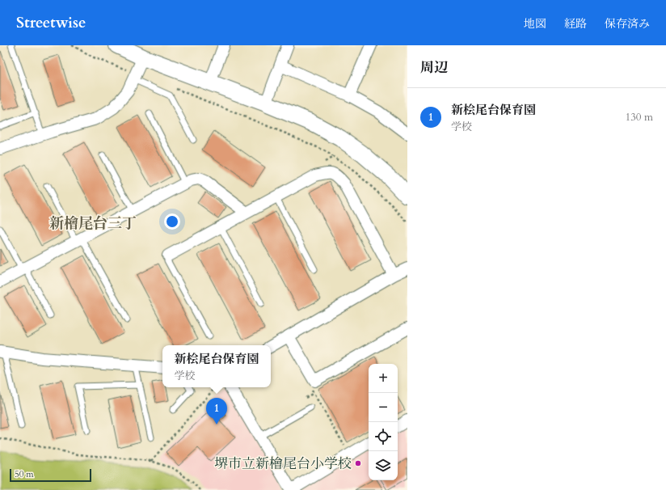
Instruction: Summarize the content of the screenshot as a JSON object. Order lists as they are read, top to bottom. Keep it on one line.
{"districts":["新檜尾台三丁"],"places":["堺市立新檜尾台小学校"],"scale_bar":"50 m","page":{"header":"Streetwise","nav":["地図","経路","保存済み"],"heading":"周辺","list":[{"mark":"1","name":"新桧尾台保育園","note":"学校","value":"130 m"}],"popup":["新桧尾台保育園","学校"],"map_buttons":["+","−"],"pins":"1","scale":"50 m"}}
